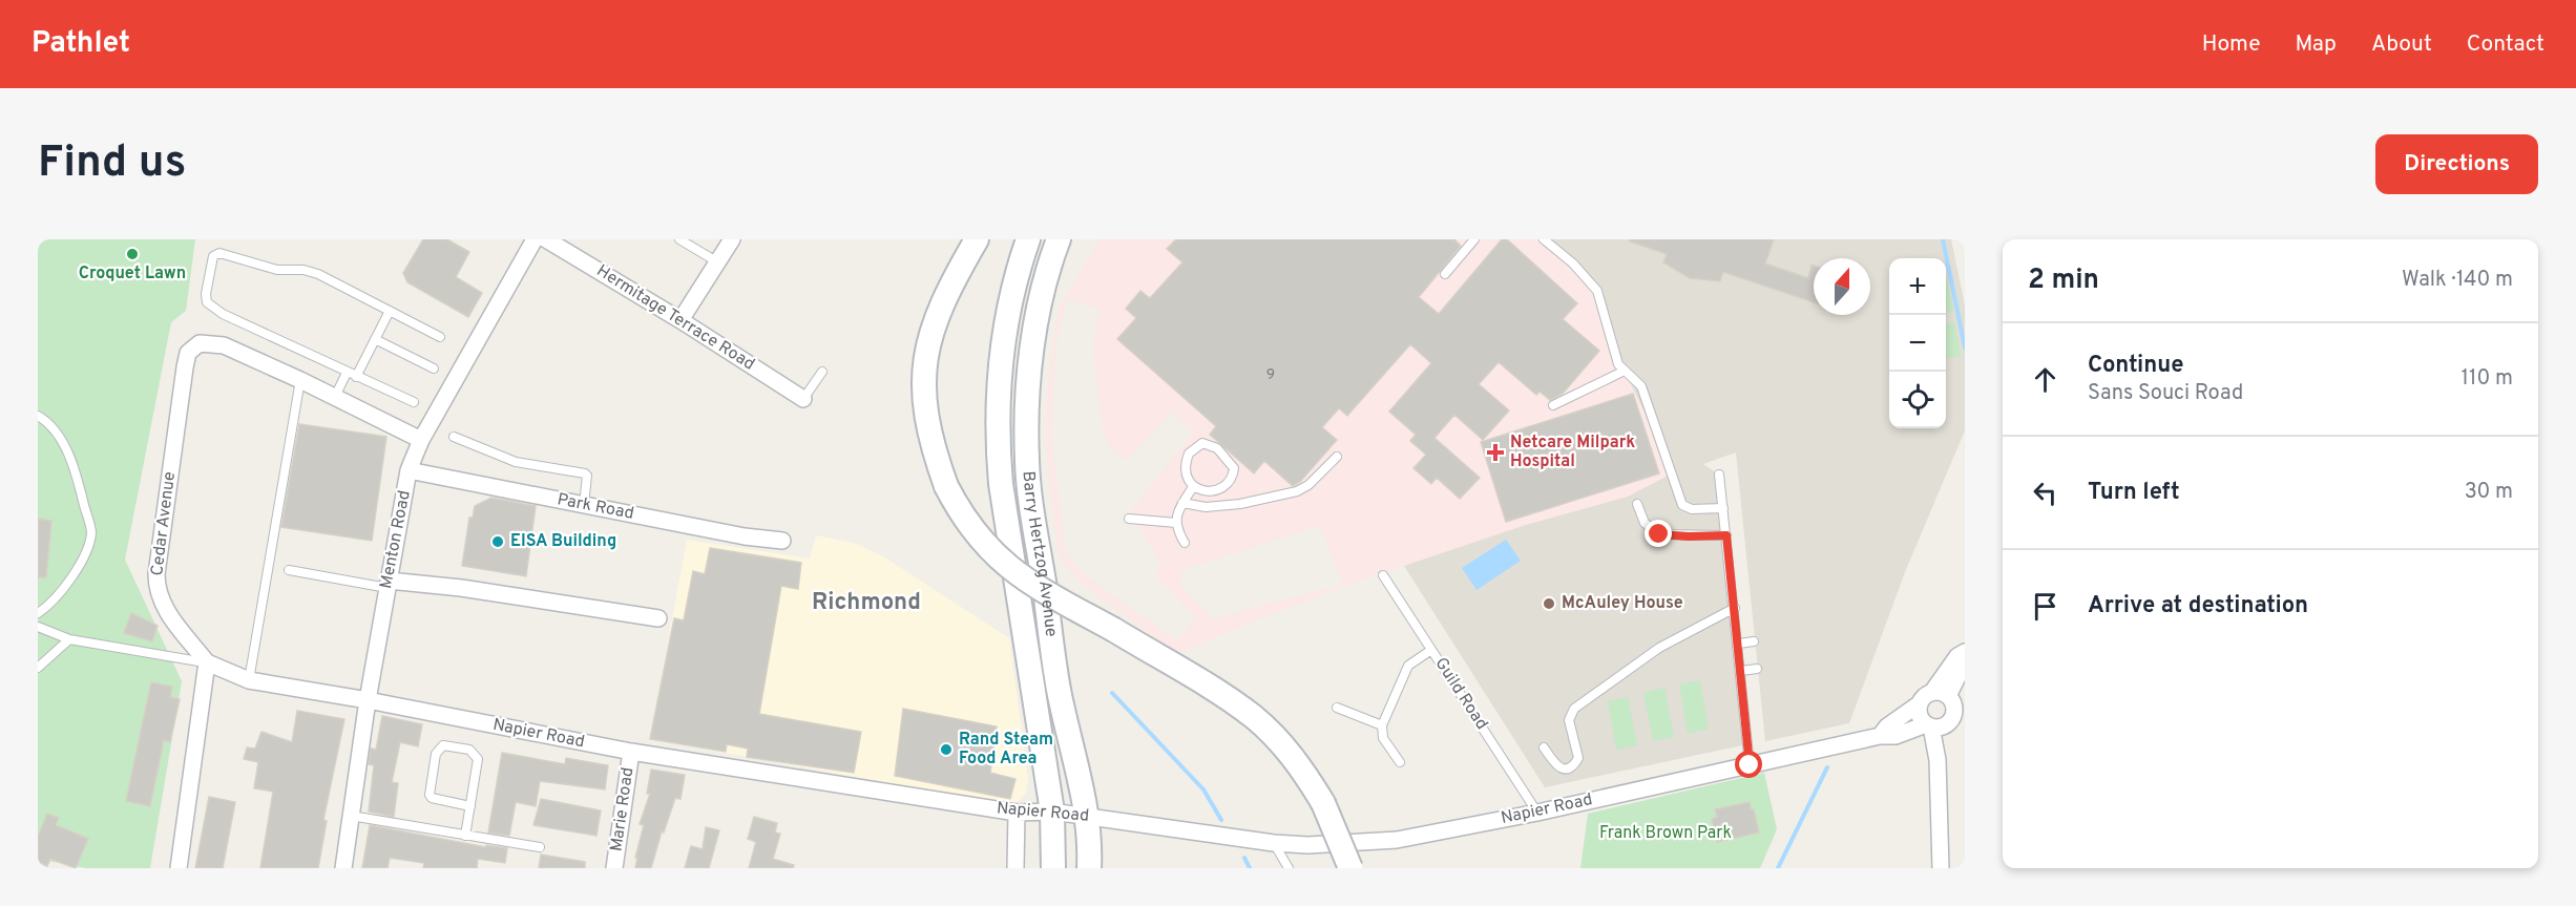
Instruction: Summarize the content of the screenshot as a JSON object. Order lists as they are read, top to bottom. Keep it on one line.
{"streets":{"main road":["Barry Hertzog Avenue"],"street":["Hermitage Terrace Road","Park Road","Cedar Avenue","Menton Road","Napier Road","Marie Road"],"lane":["Guild Road"]},"crossings":[["Park Road","Menton Road"],["Cedar Avenue","Napier Road"],["Menton Road","Napier Road"],["Barry Hertzog Avenue","Napier Road"],["Guild Road","Napier Road"],["Napier Road","Marie Road"]],"districts":["Richmond"],"parks":["Frank Brown Park"],"places":{"other":["Croquet Lawn","EISA Building","McAuley House","Rand Steam Food Area"],"health":["Netcare Milpark Hospital"]},"house_numbers":["9"],"north":"top","page":{"header":"Pathlet","nav":["Home","Map","About","Contact"],"buttons":"Directions","title":"Find us","heading":["2 min","Walk · 140 m"],"map_buttons":["+","−"],"list":[["Continue","Sans Souci Road","110 m"],["Turn left","30 m"],"Arrive at destination"]}}
